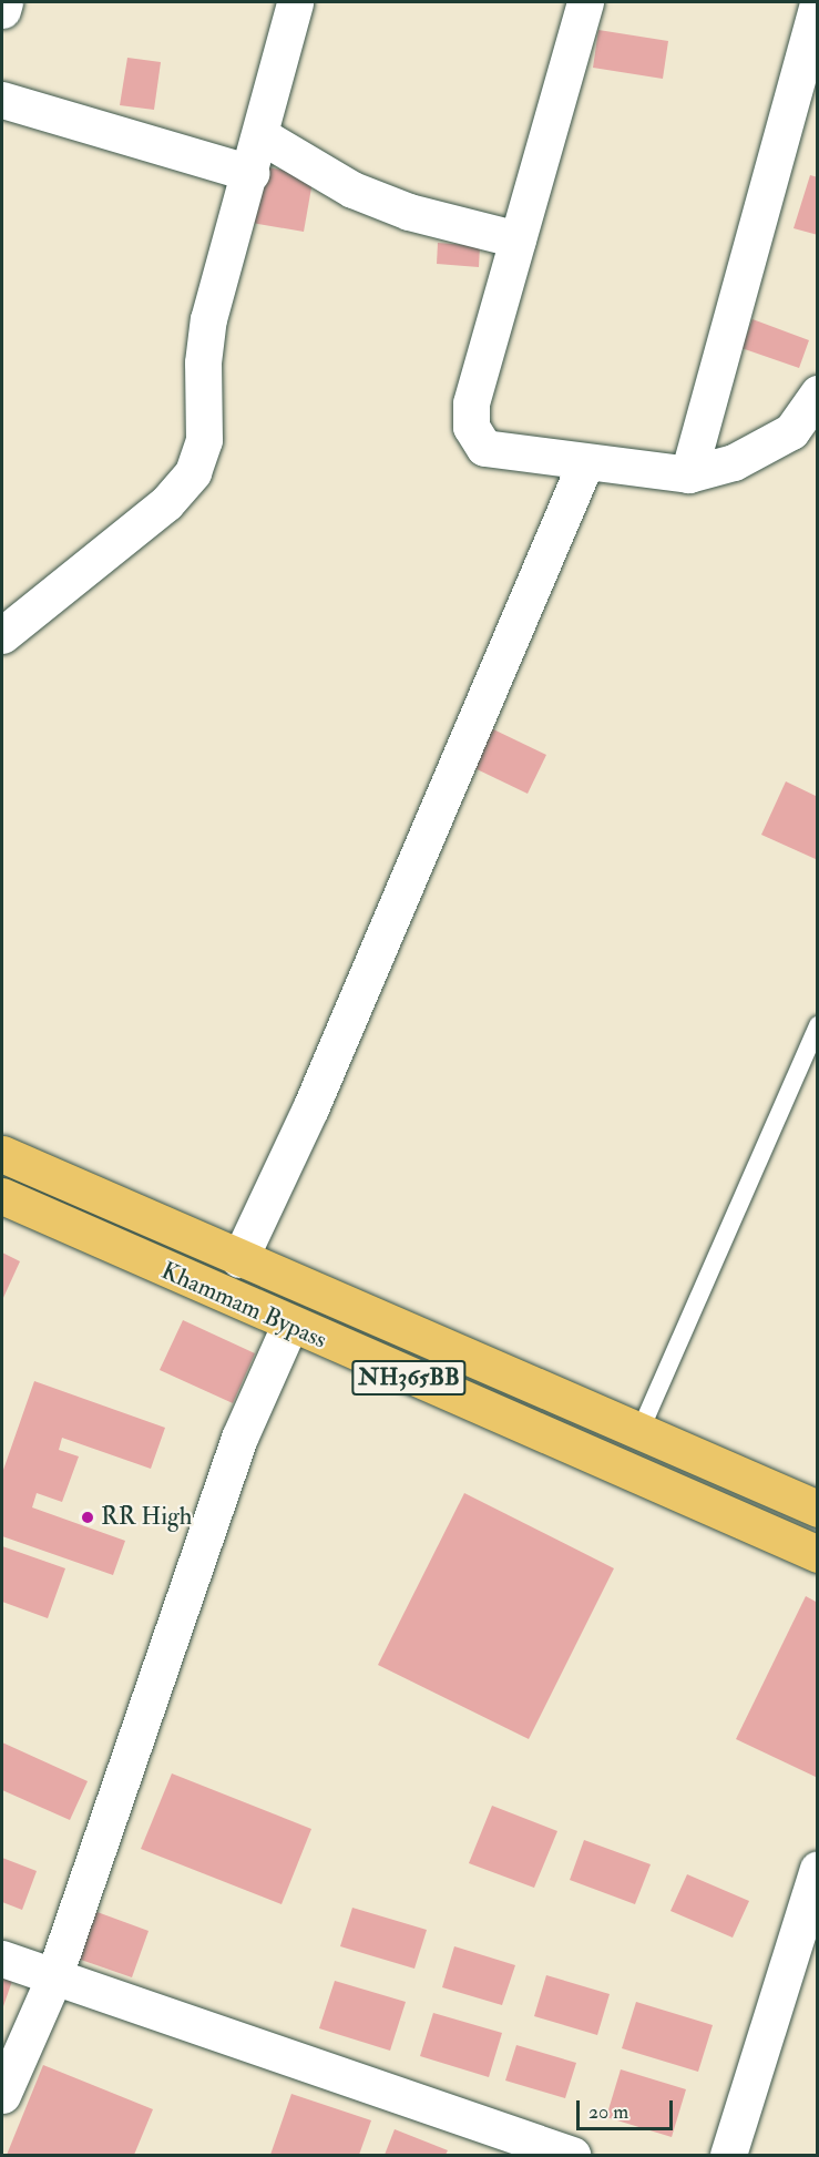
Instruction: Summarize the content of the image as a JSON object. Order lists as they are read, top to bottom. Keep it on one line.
{"streets":{"highway":["Khammam Bypass","NH365BB"]},"places":["RR High"],"scale_bar":"20 m"}
